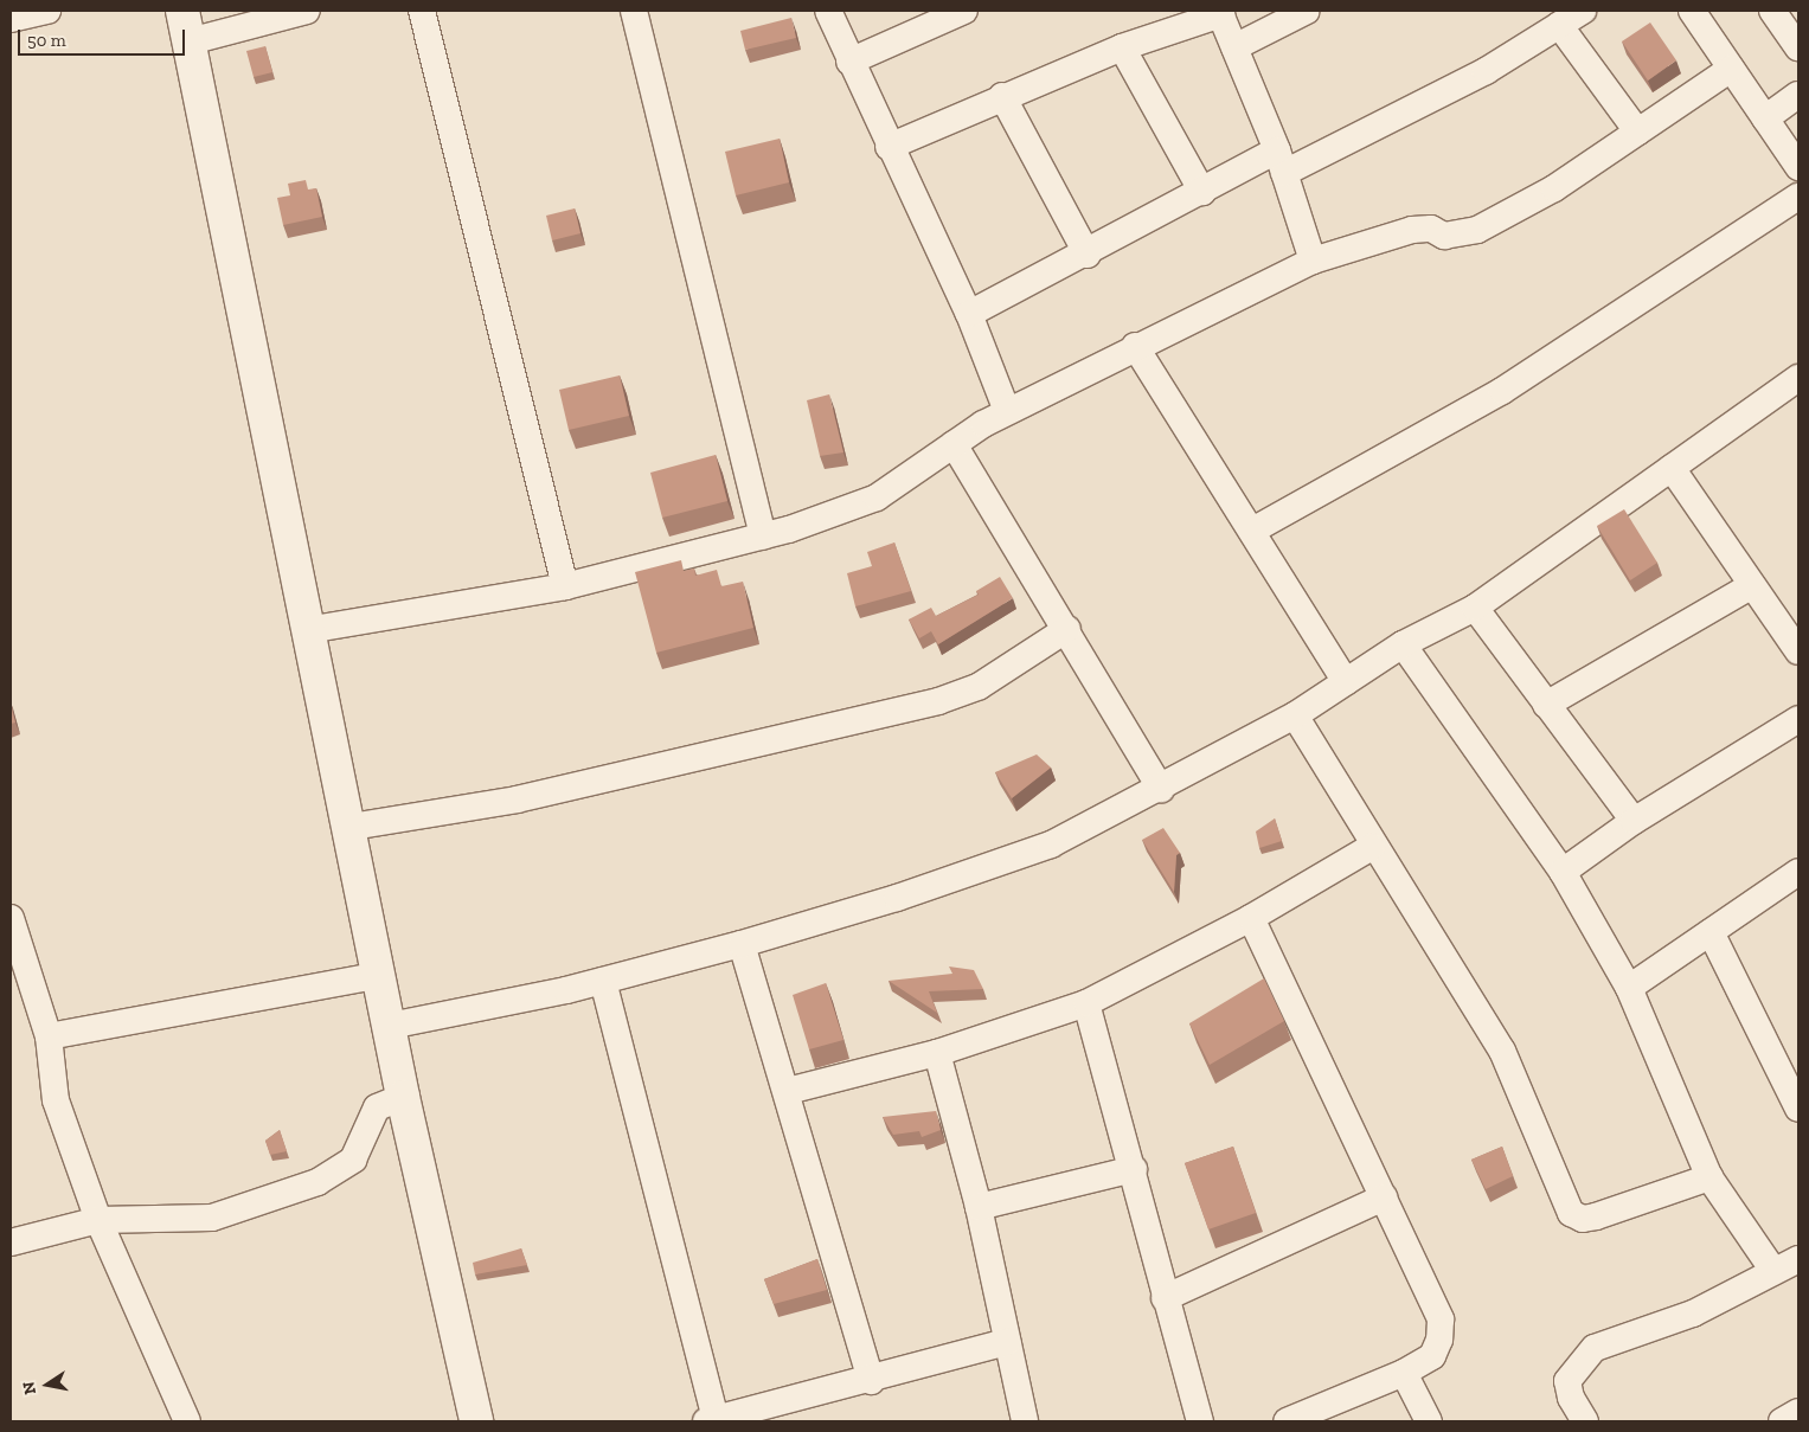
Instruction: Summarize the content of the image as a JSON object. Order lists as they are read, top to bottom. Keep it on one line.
{"scale_bar":"50 m","north":"left"}
